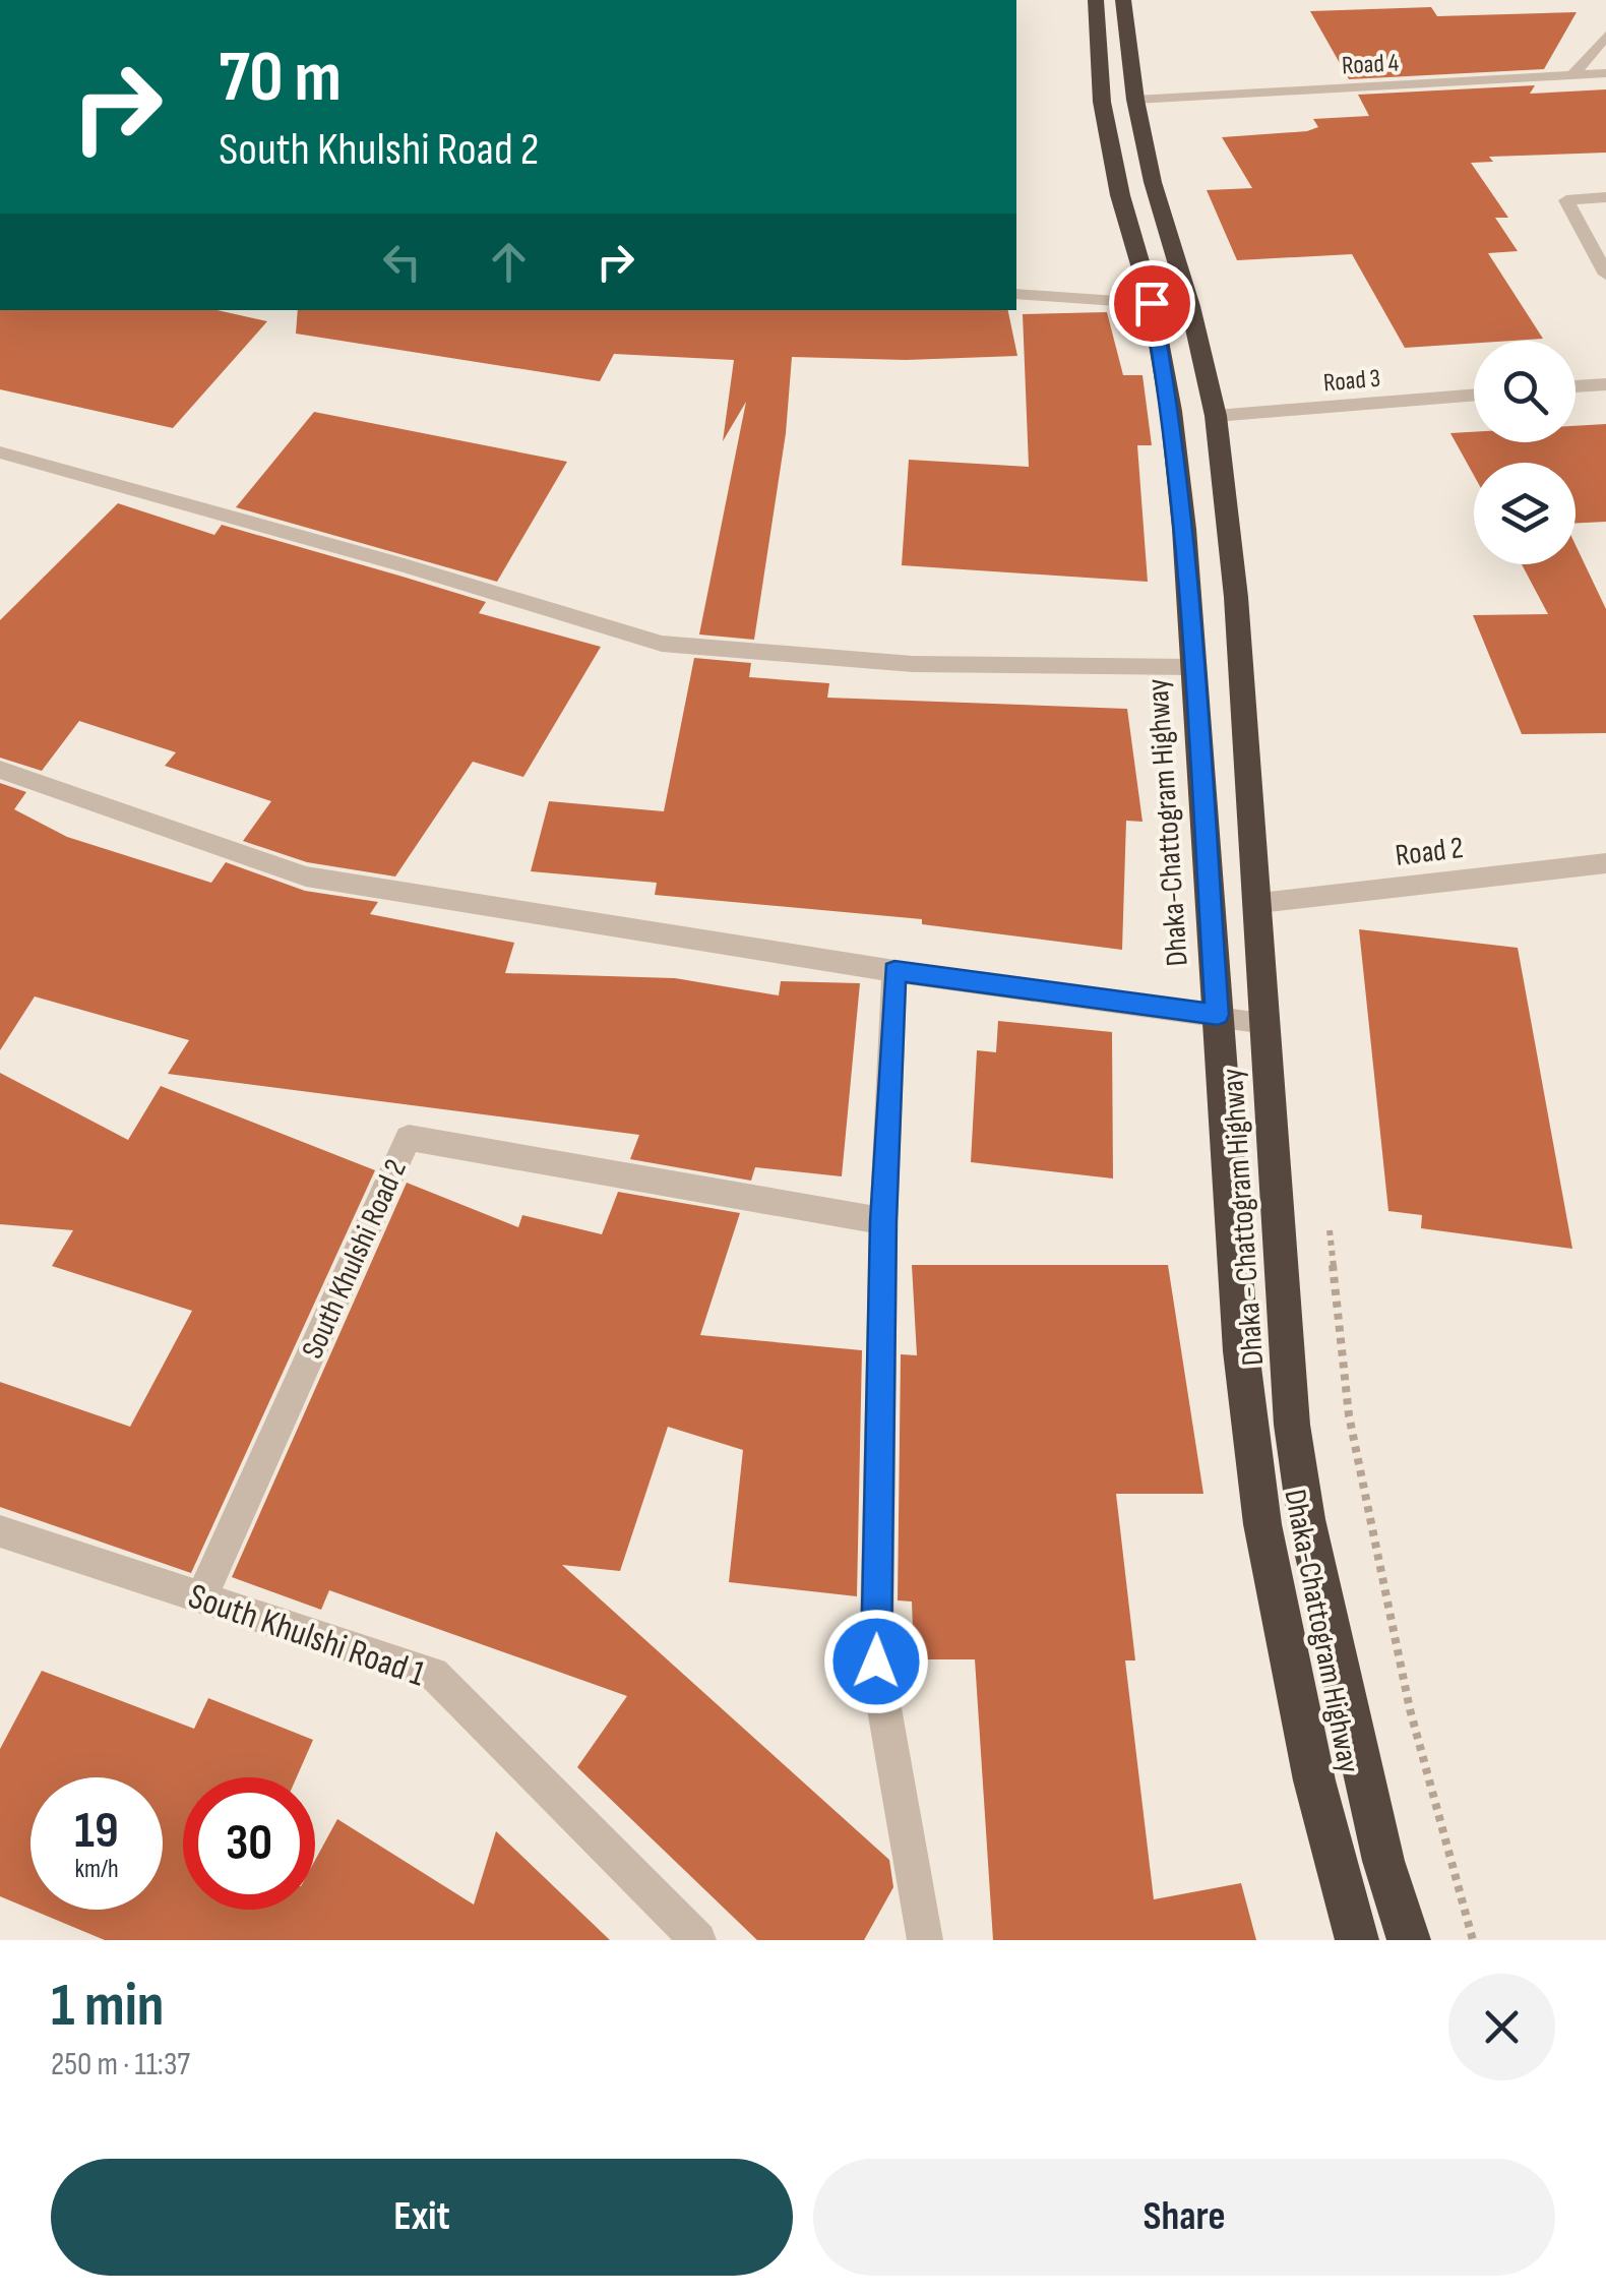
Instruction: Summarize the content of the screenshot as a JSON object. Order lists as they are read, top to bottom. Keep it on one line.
{"streets":{"highway":["Dhaka-Chattogram Highway","Dhaka - Chattogram Highway"],"street":["Road 4","Road 3","Road 2","South Khulshi Road 2","South Khulshi Road 1"]},"crossings":[["Road 4","Dhaka - Chattogram Highway"],["Road 3","Dhaka - Chattogram Highway"],["Road 2","Dhaka - Chattogram Highway"],["South Khulshi Road 2","South Khulshi Road 1"]],"page":{"turn":["70 m","South Khulshi Road 2"],"speed":"19 km/h","limit":"30","heading":["1 min","250 m · 11:37"],"buttons":["Exit","Share"]}}
